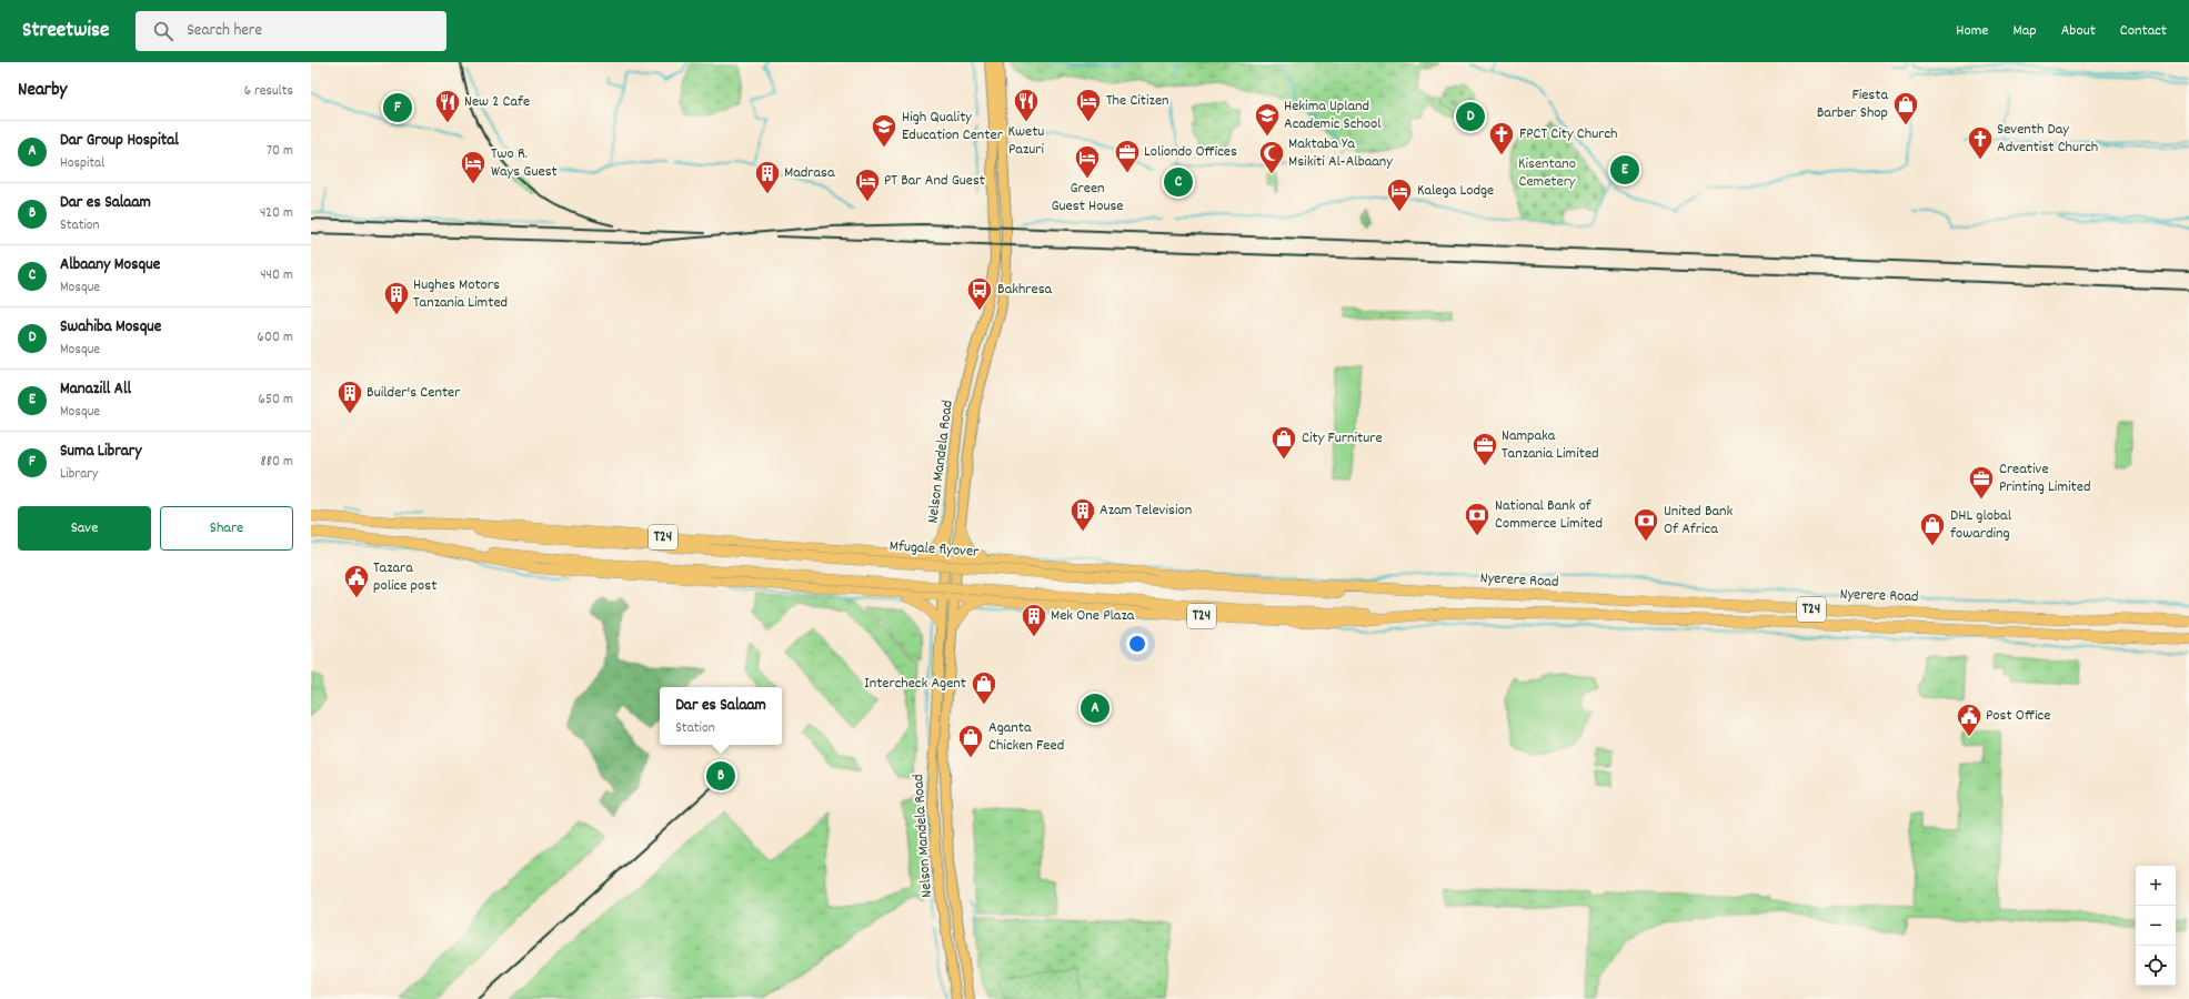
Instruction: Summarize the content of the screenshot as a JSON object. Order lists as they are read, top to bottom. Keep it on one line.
{"streets":{"highway":["T24","Mfugale flyover","Nyerere Road"],"main road":["Nelson Mandela Road"]},"crossings":[["Nelson Mandela Road","T24"],["T24","Mfugale flyover"],["T24","Nyerere Road"],["Mfugale flyover","Nyerere Road"]],"parks":["Kisentano Cemetery"],"places":{"restaurant":["Kwetu Pazuri","New 2 Cafe"],"hotel":["The Citizen","Green Guest House","Two R. Ways Guest","PT Bar And Guest","Kalega Lodge"],"shop":["Fiesta Barber Shop","City Furniture","DHL global fowarding","Intercheck Agent","Aganta Chicken Feed"],"school or university":["Hekima Upland Academic School","High Quality Education Center"],"church":["FPCT City Church","Seventh Day Adventist Church"],"office":["Loliondo Offices","Nampaka Tanzania Limited","Creative Printing Limited"],"mosque":["Maktaba Ya Msikiti Al-Albaany"],"building":["Madrasa","Hughes Motors Tanzania Limted","Builder's Center","Azam Television","Mek One Plaza"],"bus stop":["Bakhresa"],"bank":["National Bank of Commerce Limited","United Bank Of Africa"],"public building":["Tazara police post","Post Office"]},"page":{"header":"Streetwise","search":"Search here","nav":["Home","Map","About","Contact"],"heading":["Nearby","6 results"],"pins":["F","D","E","C","A","B"],"list":[{"mark":"A","name":"Dar Group Hospital","note":"Hospital","value":"70 m"},{"mark":"B","name":"Dar es Salaam","note":"Station","value":"420 m"},{"mark":"C","name":"Albaany Mosque","note":"Mosque","value":"440 m"},{"mark":"D","name":"Swahiba Mosque","note":"Mosque","value":"600 m"},{"mark":"E","name":"Manazill All","note":"Mosque","value":"650 m"},{"mark":"F","name":"Suma Library","note":"Library","value":"880 m"}],"buttons":["Save","Share"],"popup":["Dar es Salaam","Station"],"map_buttons":["+","−"]}}
